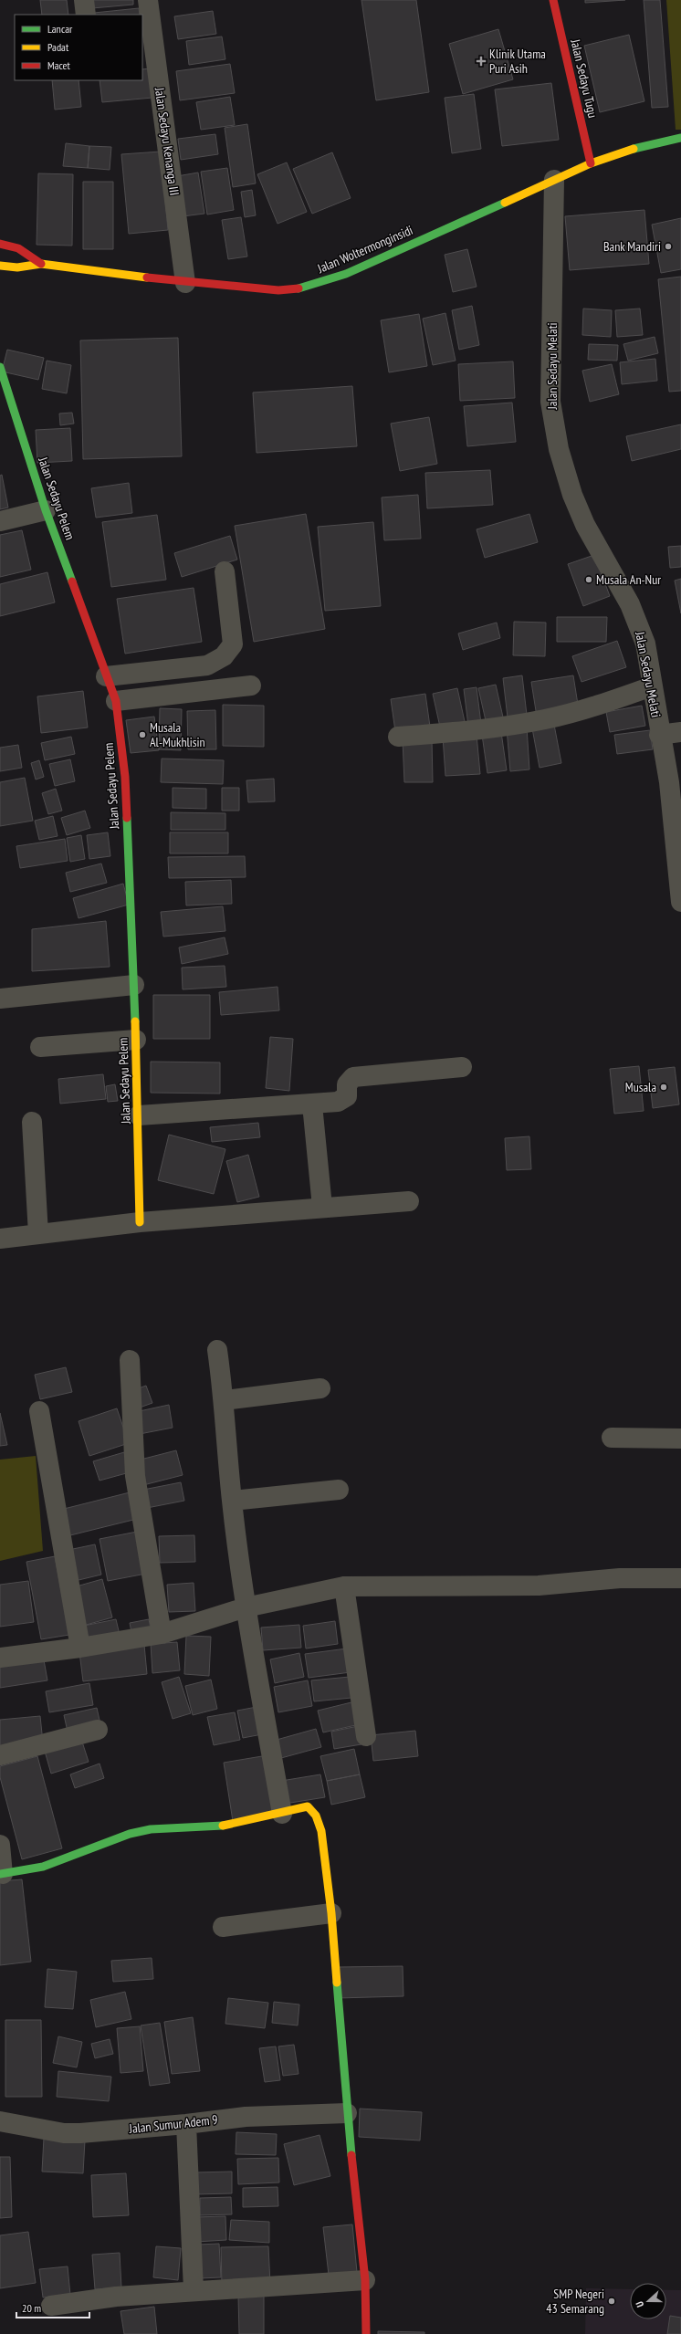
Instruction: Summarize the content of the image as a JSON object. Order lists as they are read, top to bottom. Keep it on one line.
{"streets":{"street":["Jalan Sedayu Tugu","Jalan Sedayu Kenanga III","Jalan Woltermonginsidi","Jalan Sedayu Melati","Jalan Sedayu Pelem","Jalan Sumur Adem 9"]},"crossings":[["Jalan Sedayu Tugu","Jalan Woltermonginsidi"],["Jalan Sedayu Kenanga III","Jalan Woltermonginsidi"],["Jalan Woltermonginsidi","Jalan Sedayu Melati"]],"places":{"health":["Klinik Utama Puri Asih"],"other":["Bank Mandiri","Musala An-Nur","Musala Al-Mukhlisin","Musala","SMP Negeri 43 Semarang"]},"legend":["Lancar","Padat","Macet"],"scale_bar":"20 m","north":"left"}
